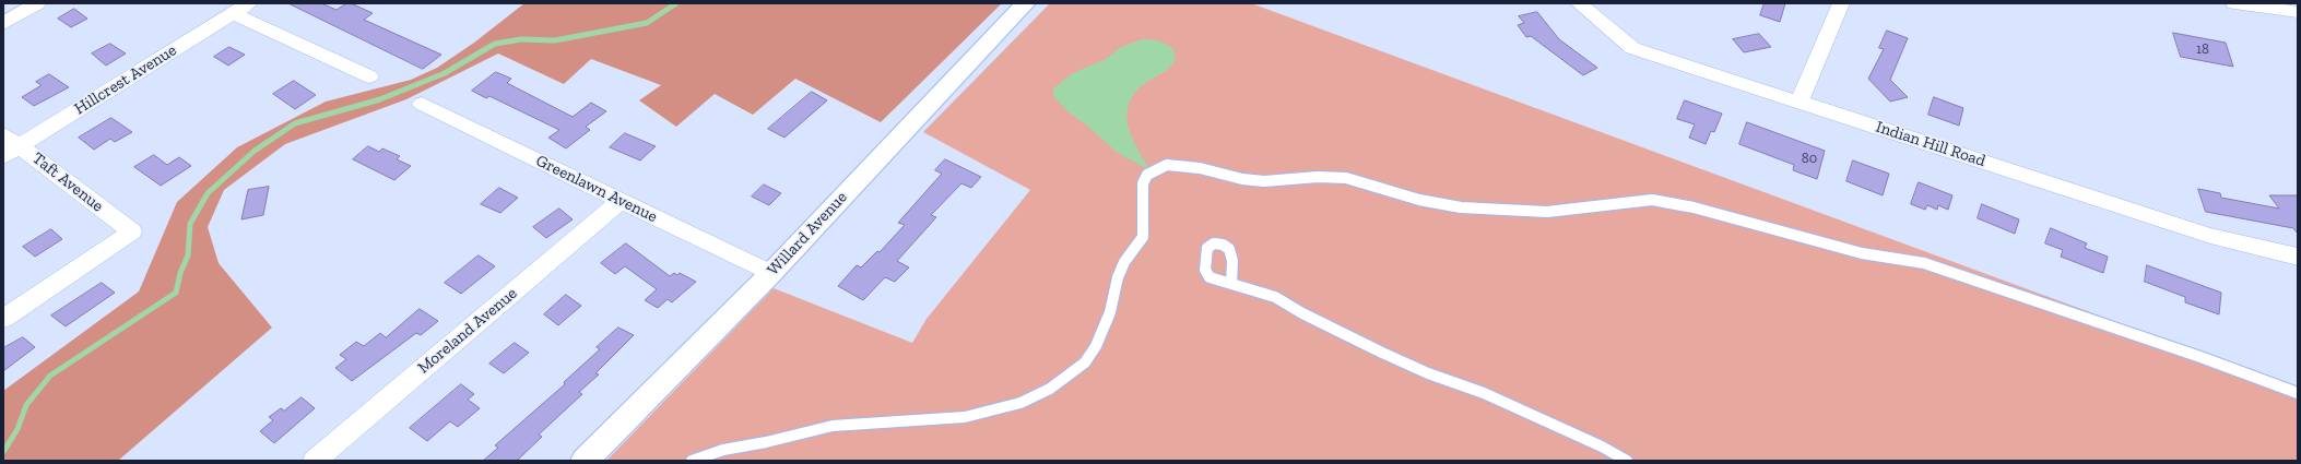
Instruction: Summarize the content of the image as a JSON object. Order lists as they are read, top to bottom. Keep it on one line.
{"streets":{"main road":["Willard Avenue"],"street":["Hillcrest Avenue","Indian Hill Road","Taft Avenue","Greenlawn Avenue","Moreland Avenue"]},"crossings":[["Hillcrest Avenue","Taft Avenue"],["Greenlawn Avenue","Willard Avenue"],["Greenlawn Avenue","Moreland Avenue"]],"house_numbers":["18","80"]}
